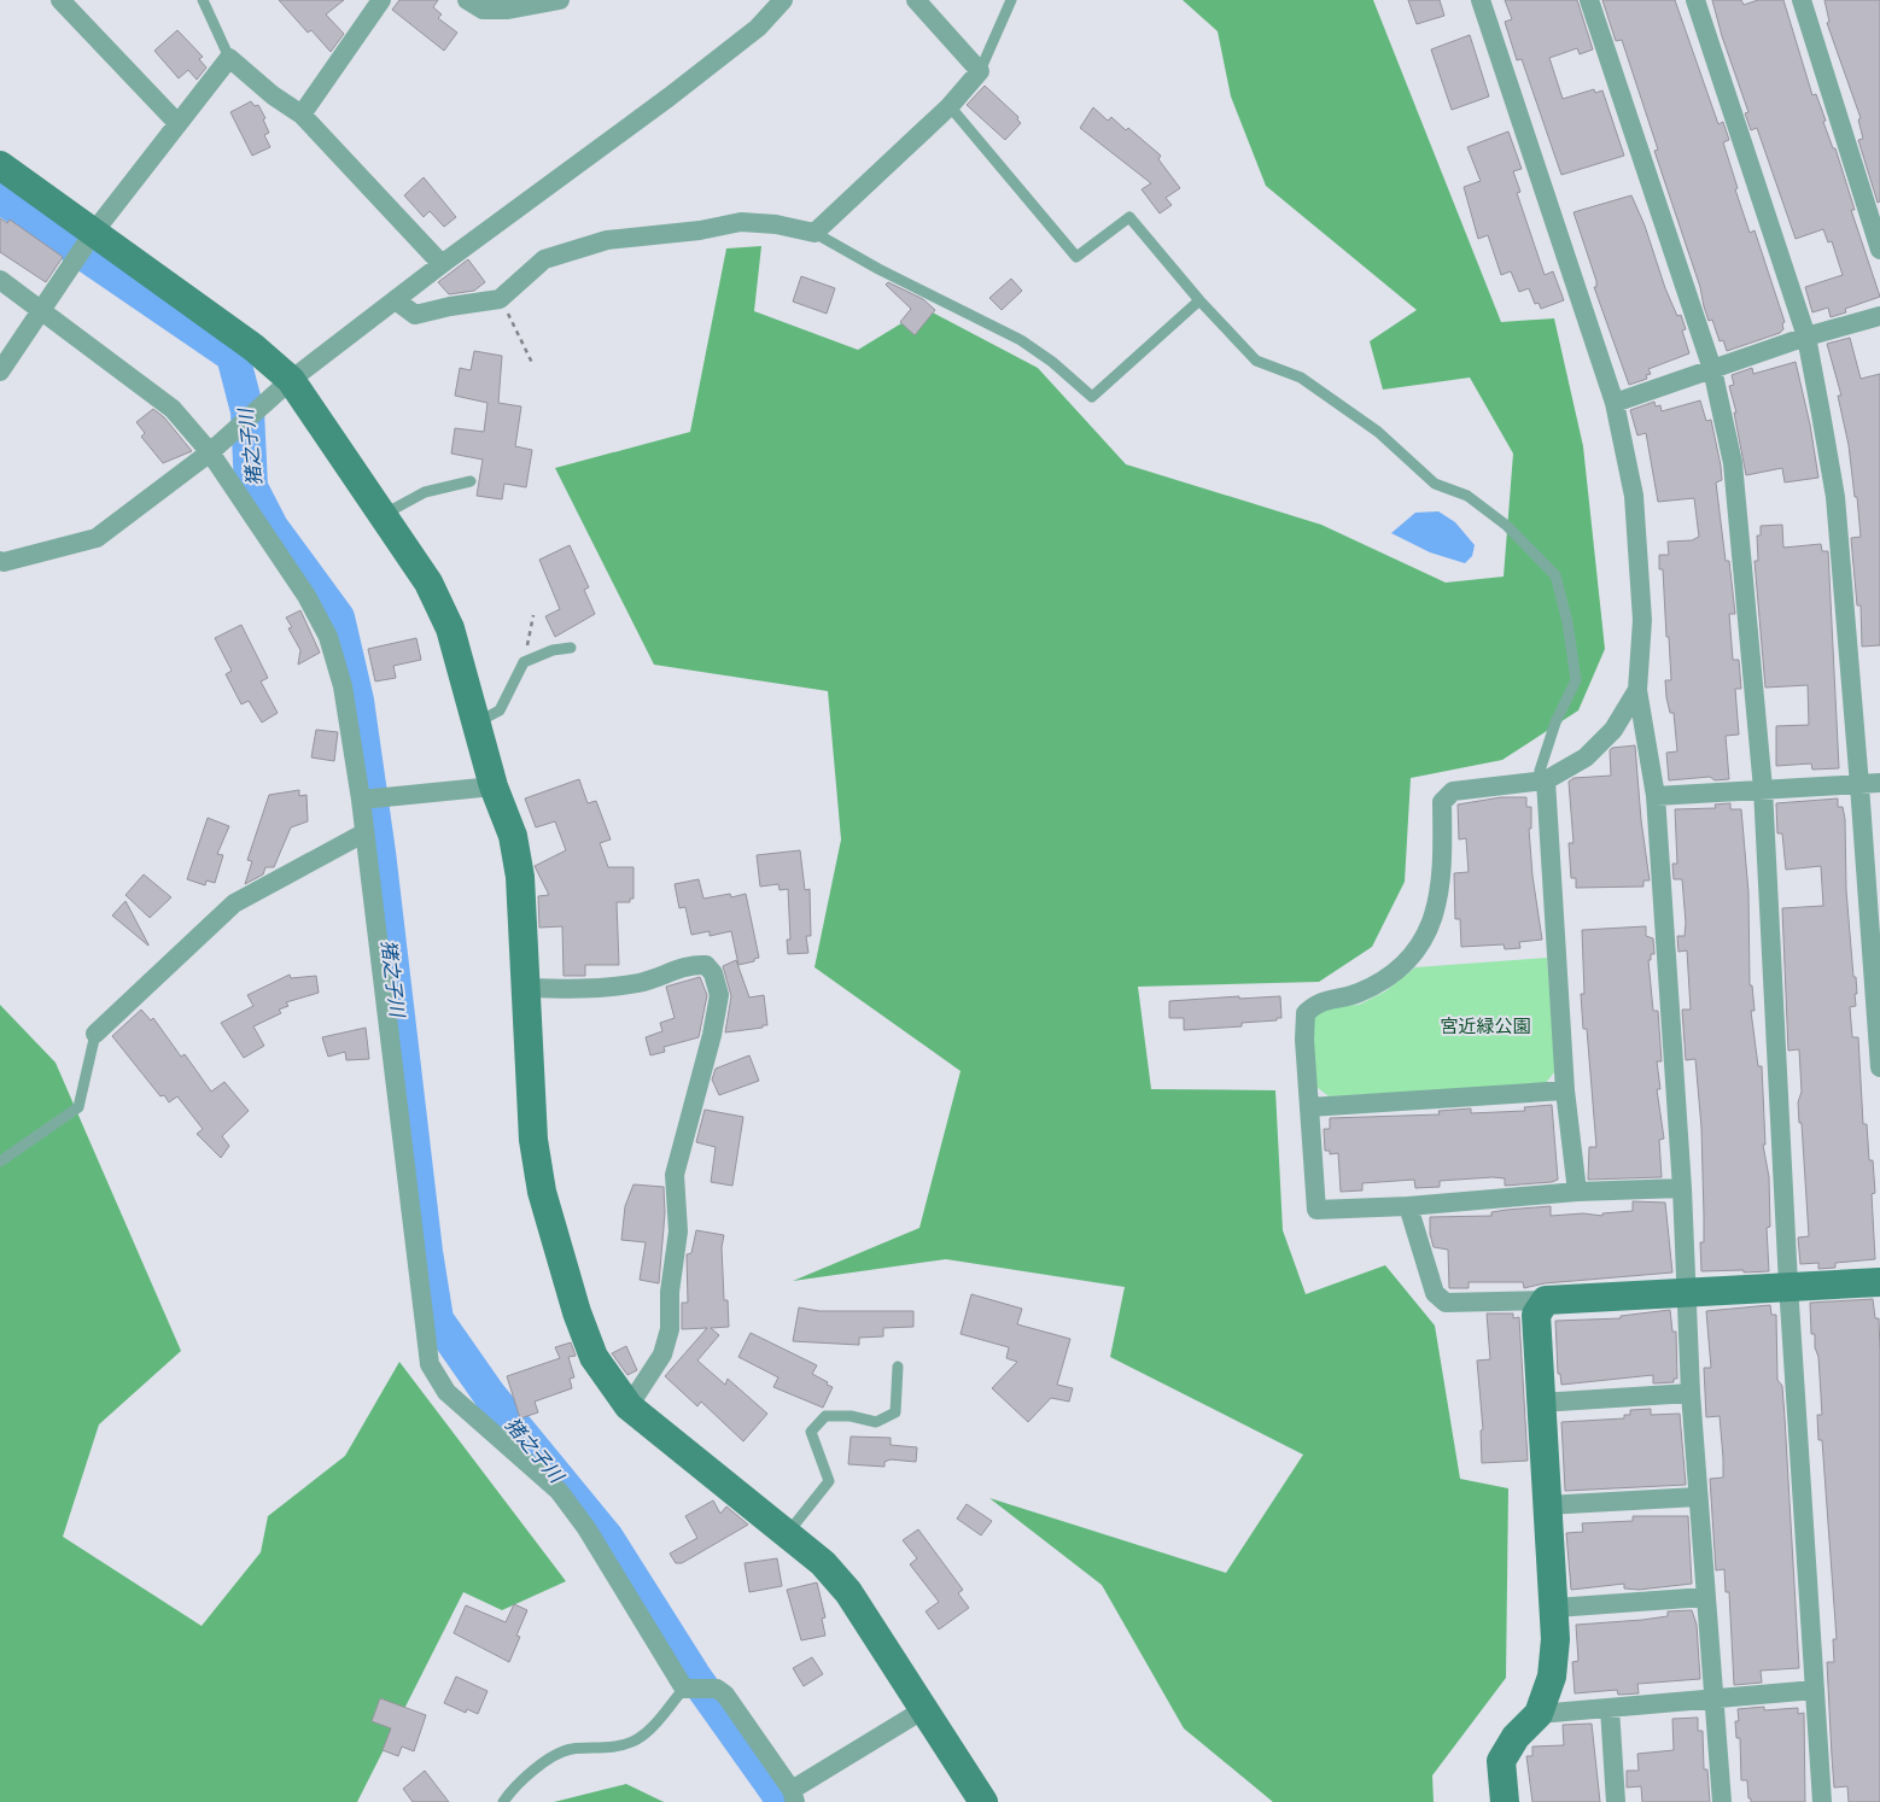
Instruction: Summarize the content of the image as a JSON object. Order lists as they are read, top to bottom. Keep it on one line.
{"water":["猪之子川"],"parks":["宮近緑公園"]}
